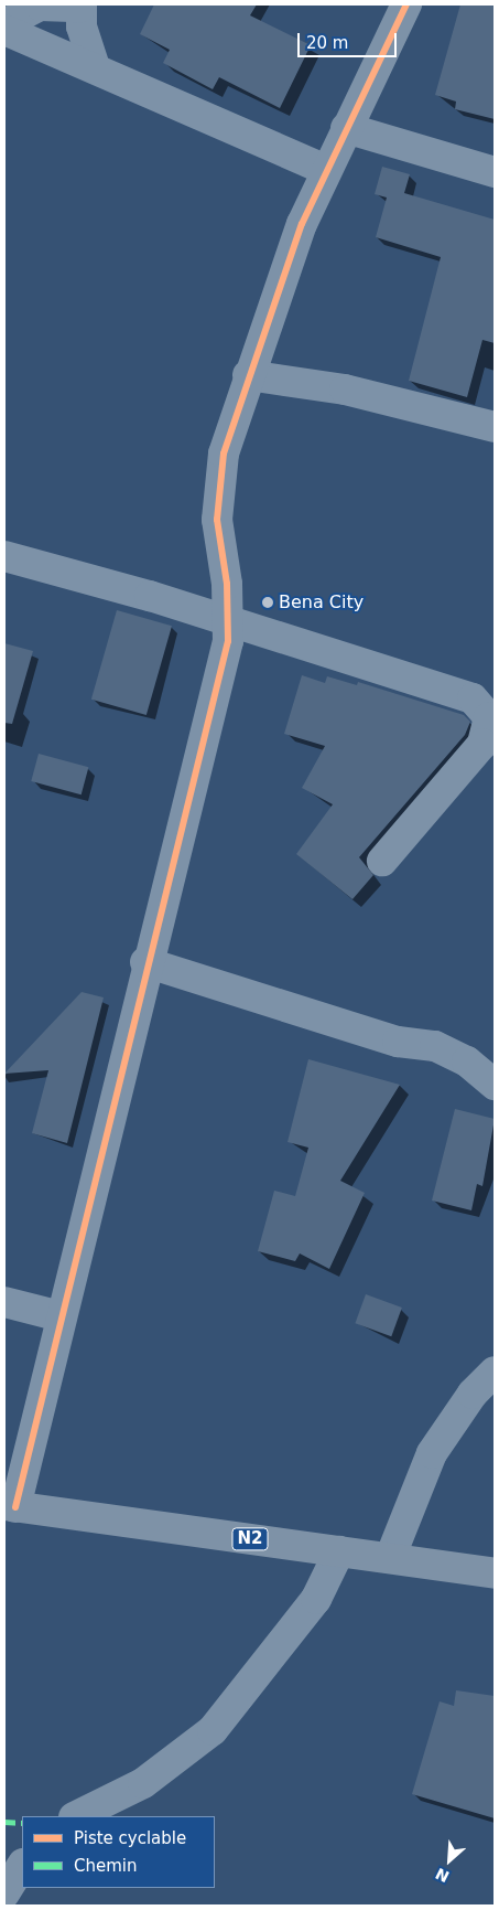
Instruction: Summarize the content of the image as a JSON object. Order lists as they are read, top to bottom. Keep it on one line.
{"streets":{"highway":["N2"]},"places":["Bena City"],"legend":["Piste cyclable","Chemin"],"scale_bar":"20 m","north":"bottom left"}
